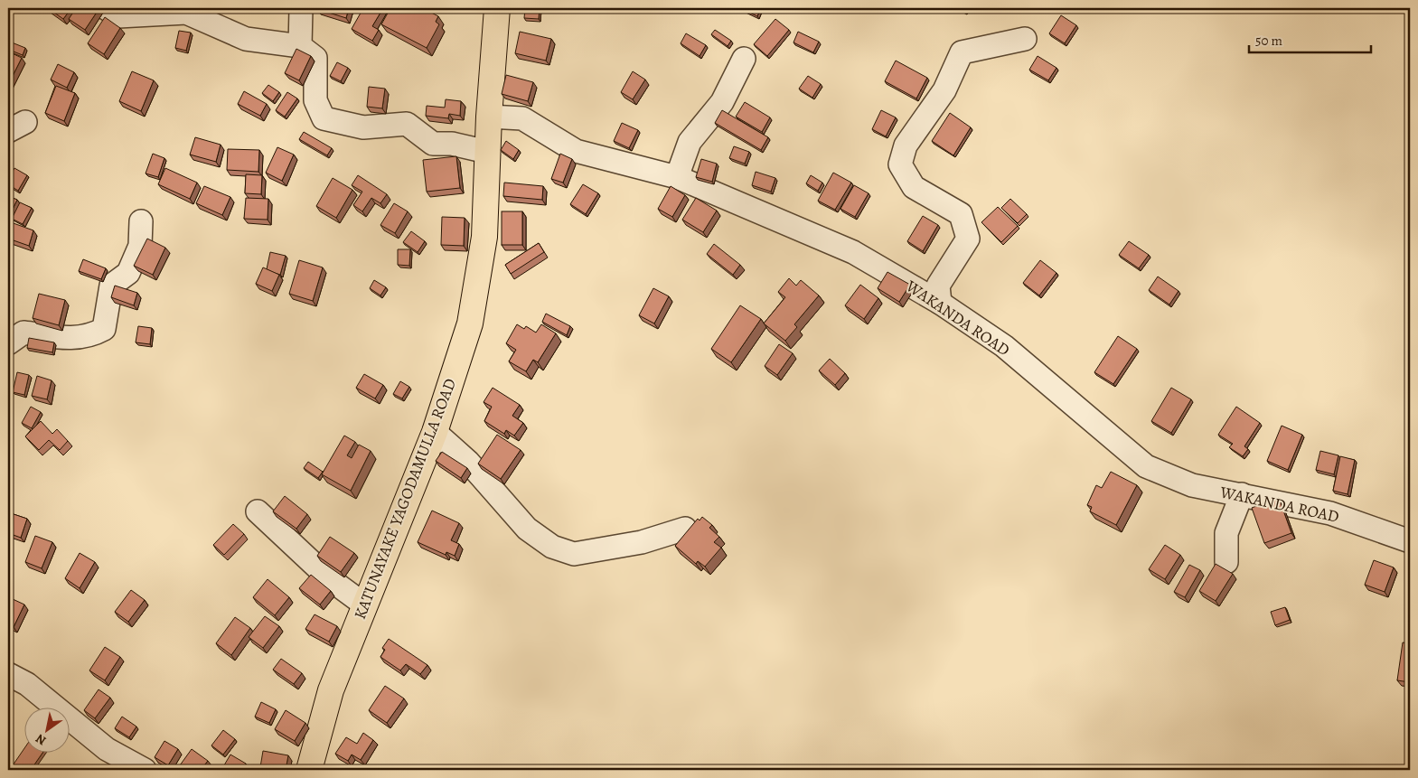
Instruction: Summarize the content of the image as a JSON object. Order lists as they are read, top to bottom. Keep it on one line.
{"streets":{"main road":["KATUNAYAKE YAGODAMULLA ROAD"],"street":["WAKANDA ROAD"]},"crossings":[["WAKANDA ROAD","KATUNAYAKE YAGODAMULLA ROAD"]],"scale_bar":"50 m","north":"bottom left"}
